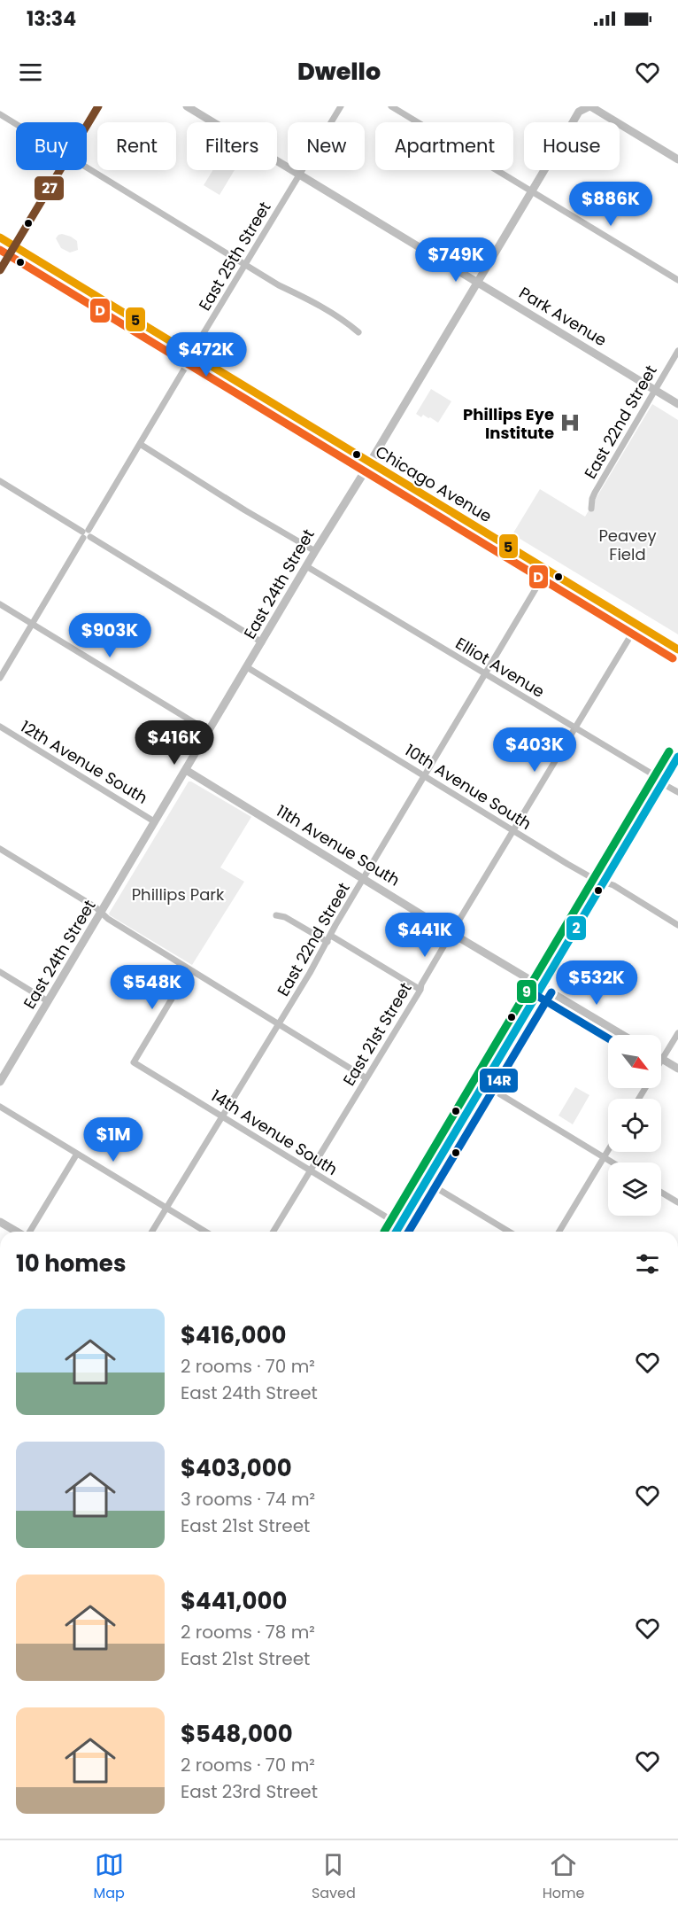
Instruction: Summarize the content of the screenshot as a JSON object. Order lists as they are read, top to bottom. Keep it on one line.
{"streets":{"street":["East 25th Street","Park Avenue","East 22nd Street","Chicago Avenue","East 24th Street","Elliot Avenue","12th Avenue South","10th Avenue South","11th Avenue South","East 21st Street","14th Avenue South"]},"crossings":[["East 25th Street","Park Avenue"],["East 25th Street","Chicago Avenue"],["Park Avenue","East 22nd Street"],["Park Avenue","East 24th Street"],["East 22nd Street","Chicago Avenue"],["East 22nd Street","Elliot Avenue"],["East 22nd Street","10th Avenue South"],["East 22nd Street","11th Avenue South"],["East 22nd Street","14th Avenue South"],["Chicago Avenue","East 24th Street"],["Chicago Avenue","East 21st Street"],["East 24th Street","Elliot Avenue"],["East 24th Street","12th Avenue South"],["East 24th Street","10th Avenue South"],["East 24th Street","11th Avenue South"],["Elliot Avenue","East 21st Street"],["10th Avenue South","East 21st Street"],["11th Avenue South","East 21st Street"],["East 21st Street","14th Avenue South"]],"parks":["Peavey Field","Phillips Park"],"places":{"hospital":["Phillips Eye Institute"]},"lines":["transit line 27","transit line 5","transit line D","transit line 9","transit line 2","transit line 14R"],"north":"bottom right","page":{"status":"13:34","header":"Dwello","chip":["Buy","Rent","Filters","New","Apartment","House"],"price":["$886K","$749K","$472K","$903K","$416K","$403K","$441K","$532K","$548K","$1M"],"heading":"10 homes","list":[{"name":"$416,000","note":"2 rooms · 70 m² · East 24th Street"},{"name":"$403,000","note":"3 rooms · 74 m² · East 21st Street"},{"name":"$441,000","note":"2 rooms · 78 m² · East 21st Street"},{"name":"$548,000","note":"2 rooms · 70 m² · East 23rd Street"}],"tabs":["Map","Saved","Home"]}}
